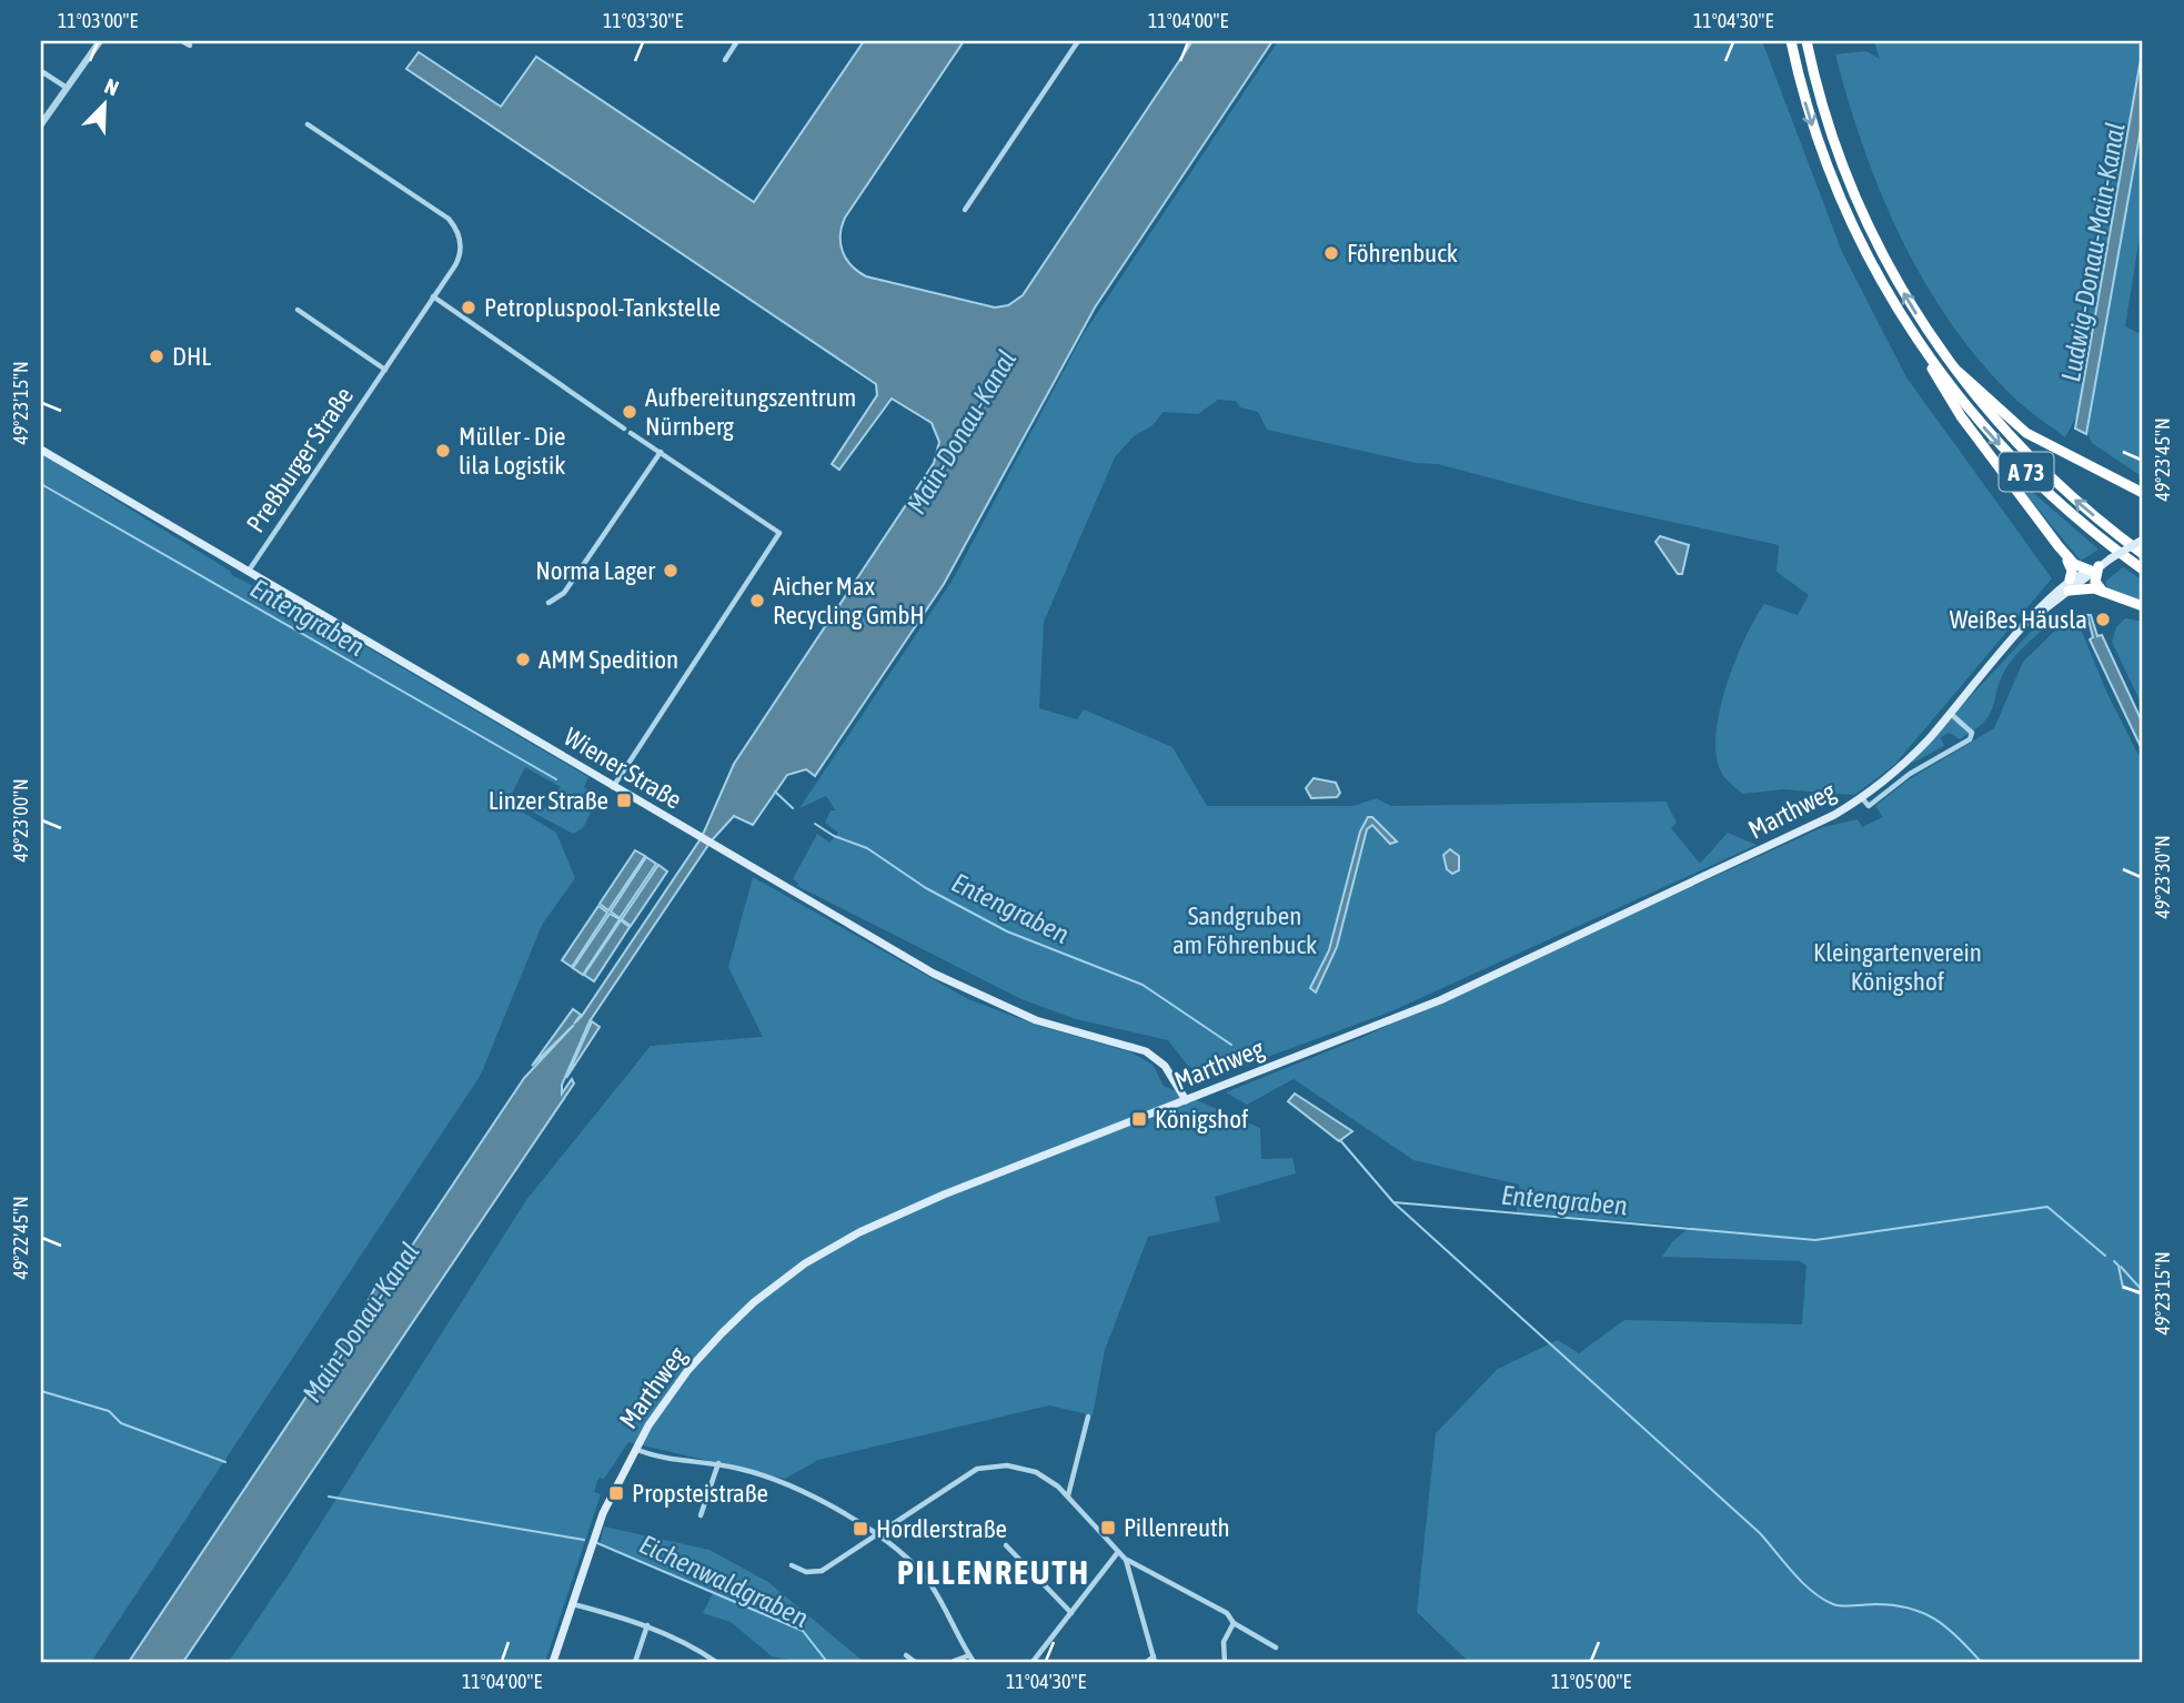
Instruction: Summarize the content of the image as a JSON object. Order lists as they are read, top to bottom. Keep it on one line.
{"streets":{"highway":["A 73"],"main road":["Wiener Straße","Marthweg"],"street":["Preßburger Straße"]},"crossings":[["Preßburger Straße","Wiener Straße"],["Wiener Straße","Marthweg"]],"districts":["PILLENREUTH"],"water":["Ludwig-Donau-Main-Kanal","Main-Donau-Kanal","Entengraben","Eichenwaldgraben"],"parks":["Sandgruben am Föhrenbuck","Kleingartenverein Königshof"],"places":{"other":["Föhrenbuck","Petropluspool-Tankstelle","DHL","Aufbereitungszentrum Nürnberg","Müller - Die lila Logistik","Norma Lager","Aicher Max Recycling GmbH","Weißes Häusla","AMM Spedition"],"transit":["Linzer Straße","Königshof","Propsteistraße","Pillenreuth","Hordlerstraße"]},"north":"top right","coordinates":["11°03'00\"E","11°03'30\"E","11°04'00\"E","11°04'30\"E","49°23'15\"N","49°23'45\"N","49°23'00\"N","49°23'30\"N","49°22'45\"N","11°05'00\"E"]}
